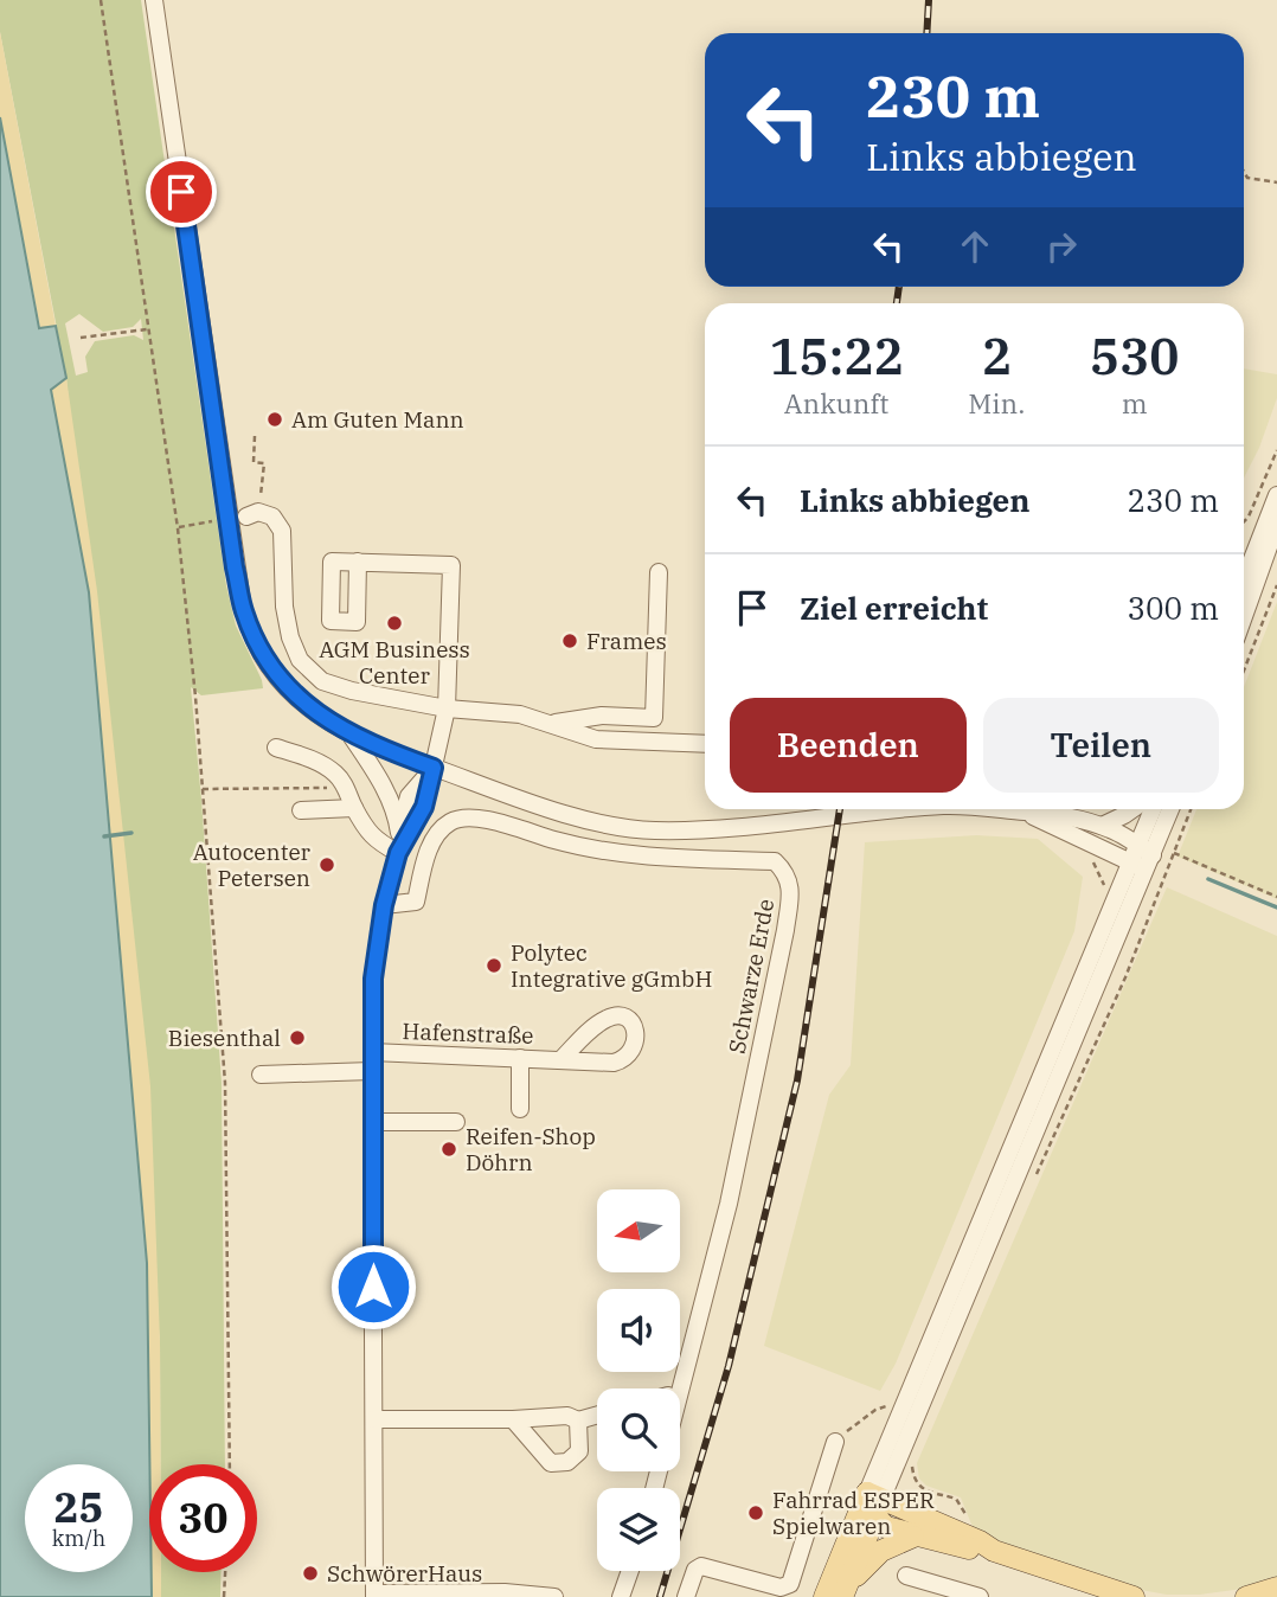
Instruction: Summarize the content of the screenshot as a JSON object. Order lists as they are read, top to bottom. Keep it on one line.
{"streets":{"street":["Schwarze Erde","Hafenstraße"]},"crossings":[["Schwarze Erde","Hafenstraße"]],"places":["Am Guten Mann","AGM Business Center","Frames","Autocenter Petersen","Polytec Integrative gGmbH","Biesenthal","Reifen-Shop Döhrn","Fahrrad ESPER Spielwaren","SchwörerHaus"],"north":"left","page":{"turn":["230 m","Links abbiegen"],"eta":["15:22","Ankunft","2","Min.","530","m"],"list":[{"name":"Links abbiegen","value":"230 m"},{"name":"Ziel erreicht","value":"300 m"}],"buttons":["Beenden","Teilen"],"speed":"25 km/h","limit":"30"}}
